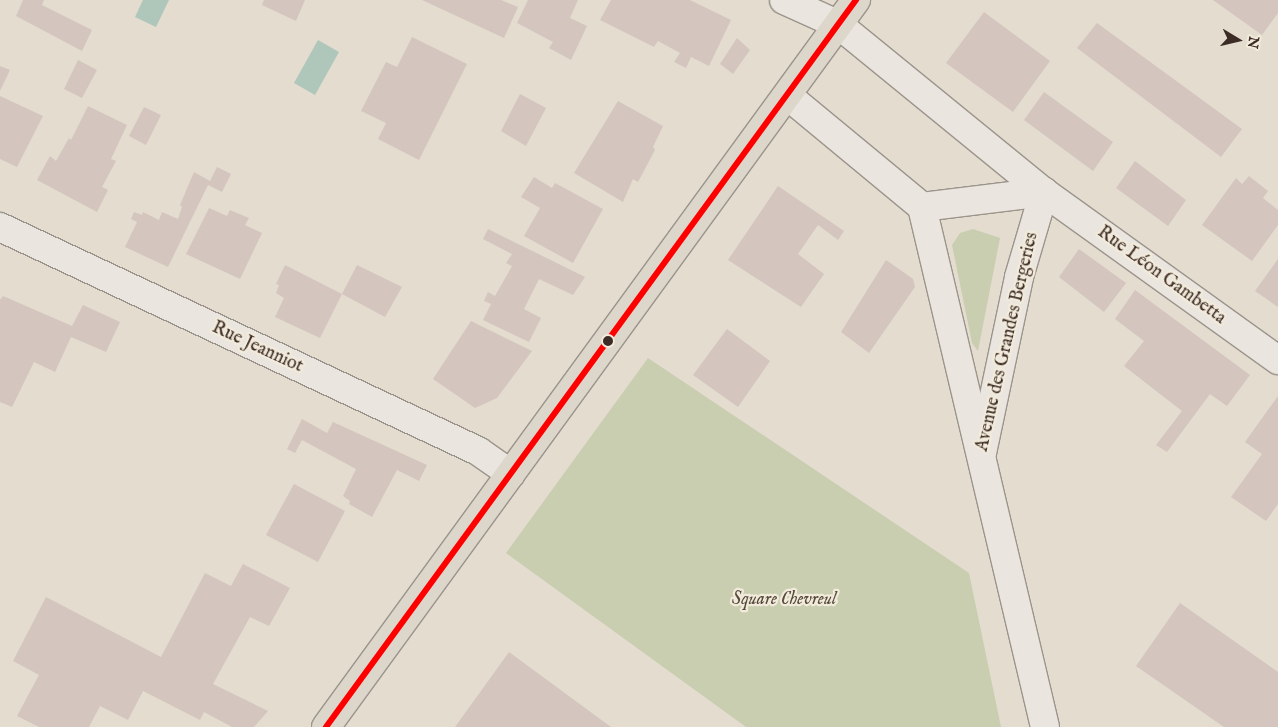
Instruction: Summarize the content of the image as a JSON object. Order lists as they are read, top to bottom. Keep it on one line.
{"streets":{"street":["Rue Léon Gambetta","Avenue des Grandes Bergeries","Rue Jeanniot"]},"crossings":[["Rue Léon Gambetta","Avenue des Grandes Bergeries"]],"parks":["Square Chevreul"],"north":"right"}
